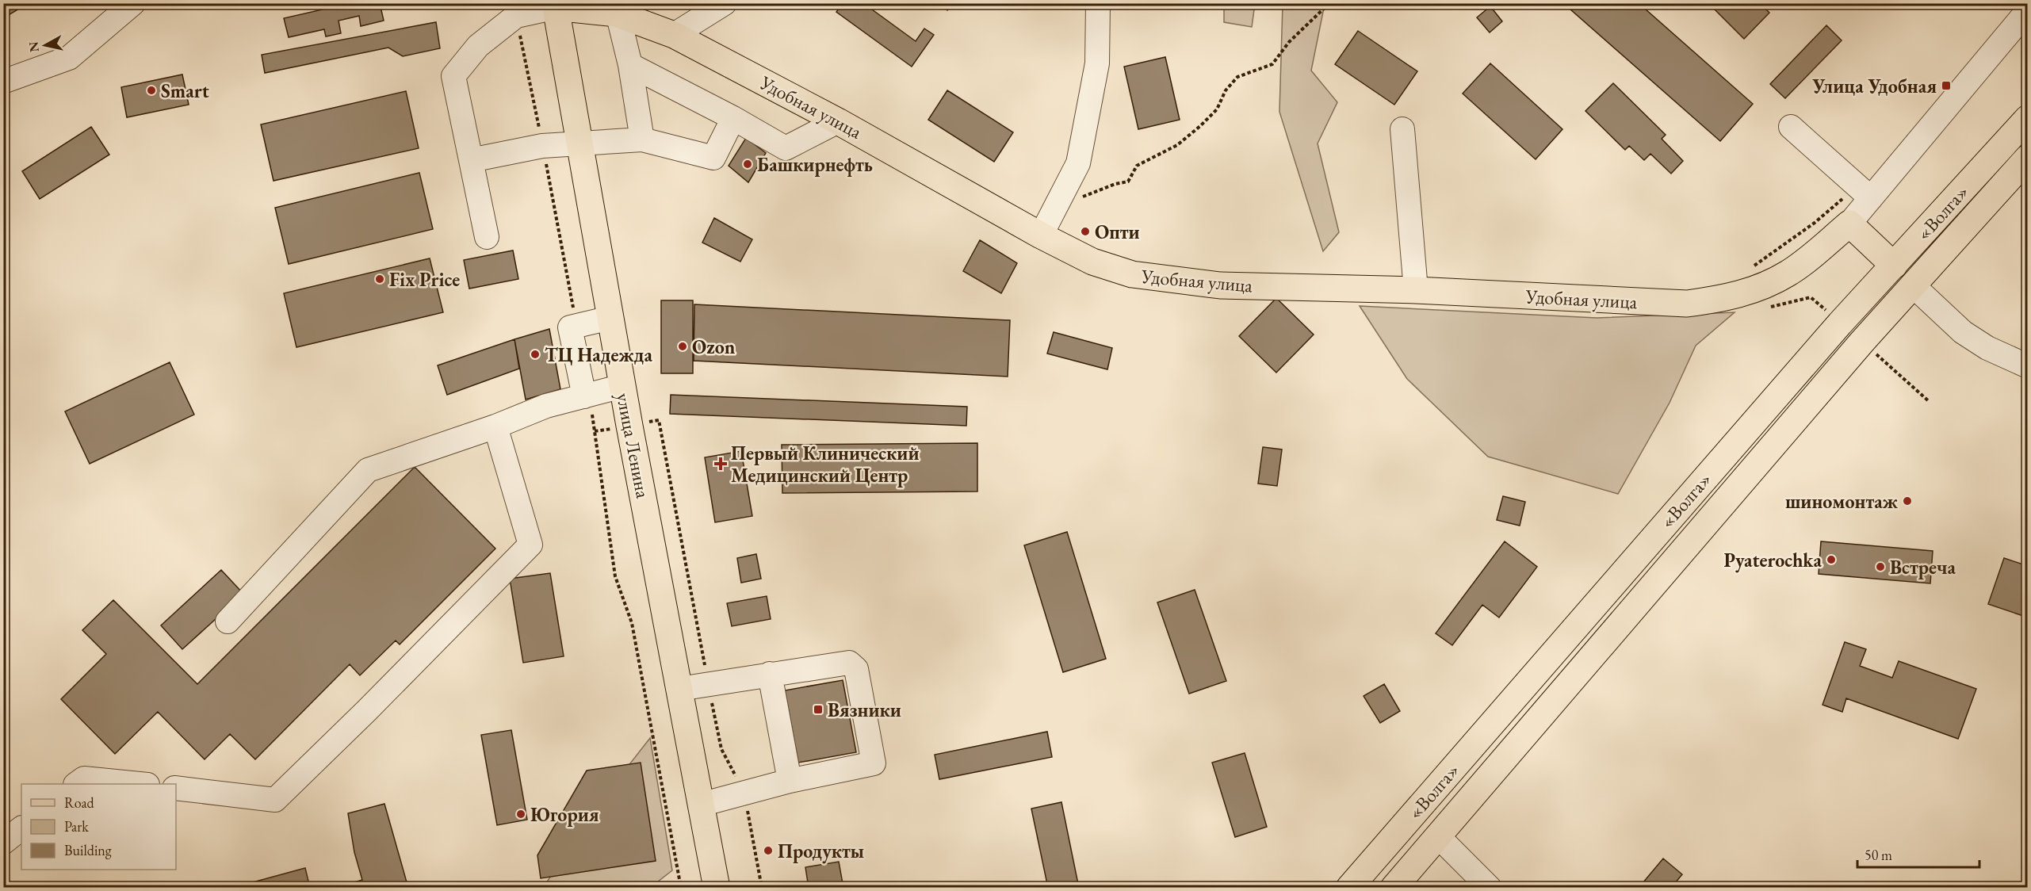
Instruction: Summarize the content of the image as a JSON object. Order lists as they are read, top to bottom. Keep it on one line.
{"streets":{"main road":["Удобная улица","«Волга»","улица Ленина"]},"crossings":[["Удобная улица","улица Ленина"]],"places":{"transit":["Улица Удобная","Вязники"],"other":["Smart","Башкирнефть","Опти","Fix Price","Ozon","ТЦ Надежда","шиномонтаж","Pyaterochka","Встреча","Югория","Продукты"],"health":["Первый Клинический Медицинский Центр"]},"legend":["Road","Park","Building"],"scale_bar":"50 m","north":"left"}
